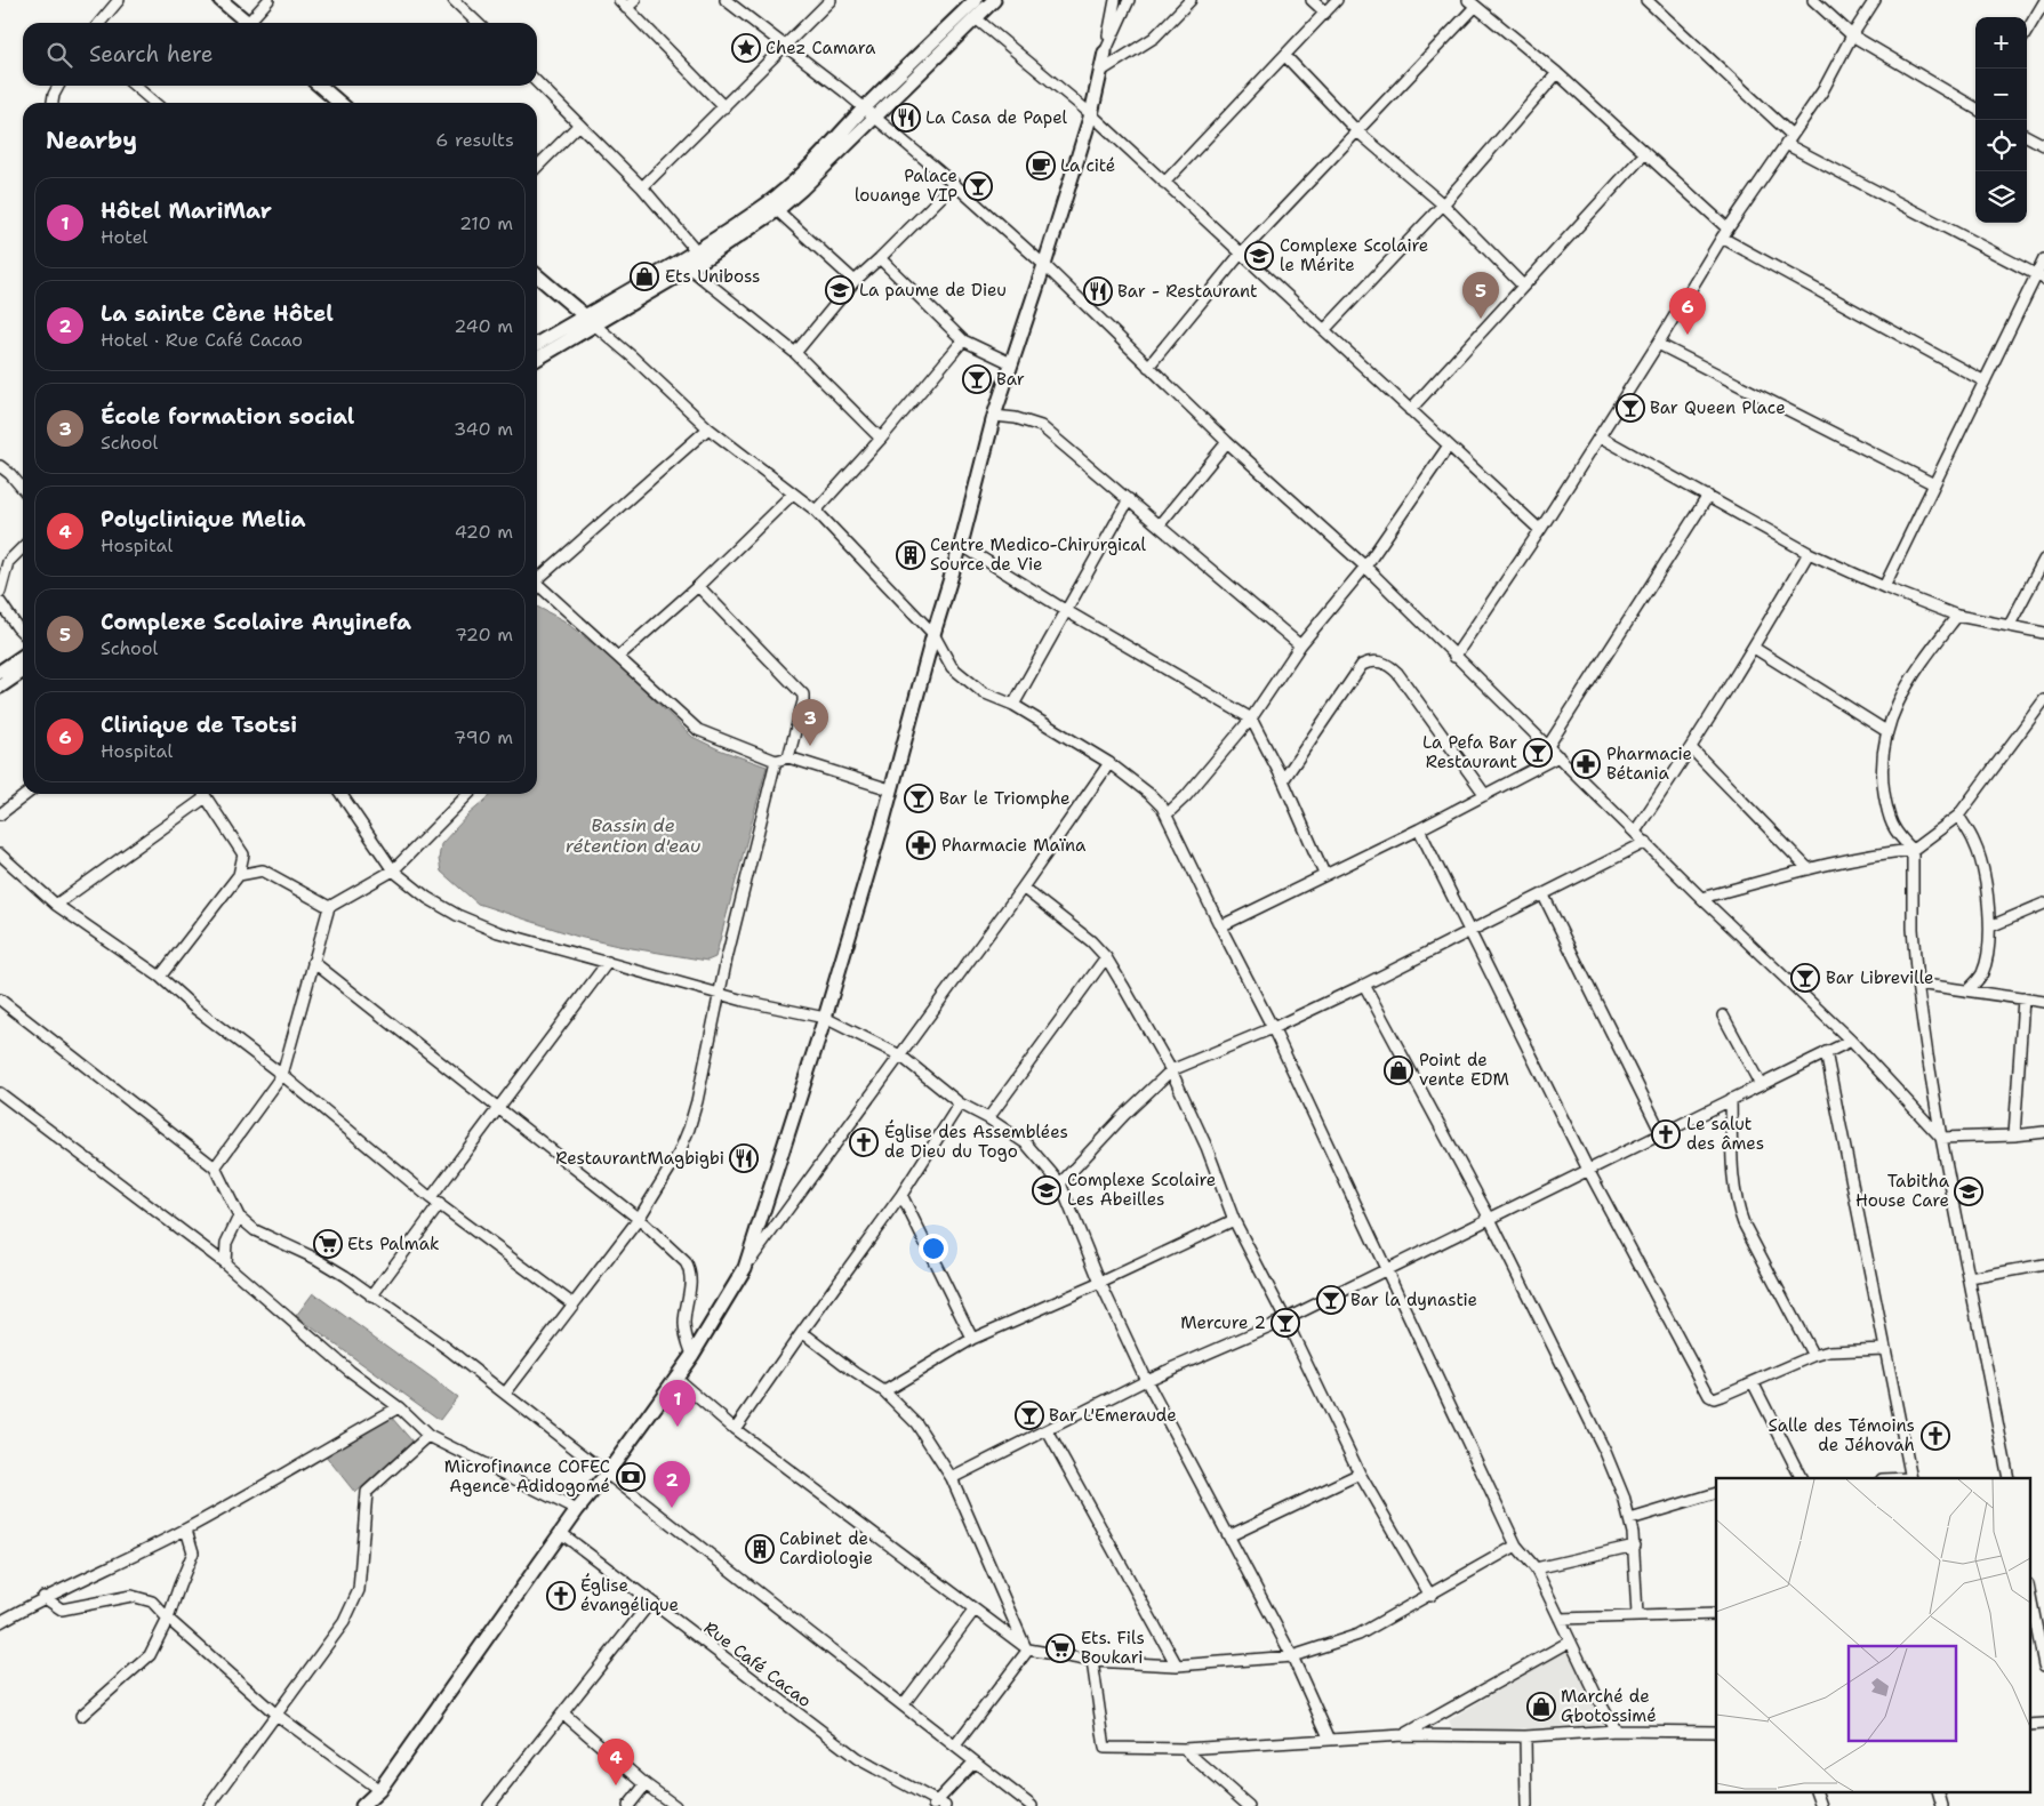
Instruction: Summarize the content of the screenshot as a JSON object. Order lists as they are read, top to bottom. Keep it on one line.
{"streets":{"street":["Rue Café Cacao"]},"water":["Bassin de rétention d'eau"],"places":{"place":["Chez Camara"],"restaurant":["La Casa de Papel","Bar - Restaurant","RestaurantMagbigbi"],"cafe":["La cité"],"bar":["Palace louange VIP","Bar","Bar Queen Place","La Pefa Bar Restaurant","Bar le Triomphe","Bar Libreville","Bar la dynastie","Mercure 2","Bar L'Emeraude"],"school or university":["Complexe Scolaire le Mérite","La paume de Dieu","Complexe Scolaire Les Abeilles","Tabitha House Care"],"shop":["Ets Uniboss","Point de vente EDM","Marché de Gbotossimé"],"building":["Centre Medico-Chirurgical Source de Vie","Cabinet de Cardiologie"],"pharmacy":["Pharmacie Bétania","Pharmacie Maïna"],"church":["Le salut des âmes","Église des Assemblées de Dieu du Togo","Salle des Témoins de Jéhovah","Église évangélique"],"supermarket":["Ets Palmak","Ets. Fils Boukari"],"bank":["Microfinance COFEC Agence Adidogomé"]},"page":{"map_buttons":["+","−"],"search":"Search here","heading":["Nearby","6 results"],"list":[{"mark":"1","name":"Hôtel MariMar","note":"Hotel","value":"210 m"},{"mark":"2","name":"La sainte Cène Hôtel","note":"Hotel · Rue Café Cacao","value":"240 m"},{"mark":"3","name":"École formation social","note":"School","value":"340 m"},{"mark":"4","name":"Polyclinique Melia","note":"Hospital","value":"420 m"},{"mark":"5","name":"Complexe Scolaire Anyinefa","note":"School","value":"720 m"},{"mark":"6","name":"Clinique de Tsotsi","note":"Hospital","value":"790 m"}],"pins":["5","6","3","1","2","4"]}}
